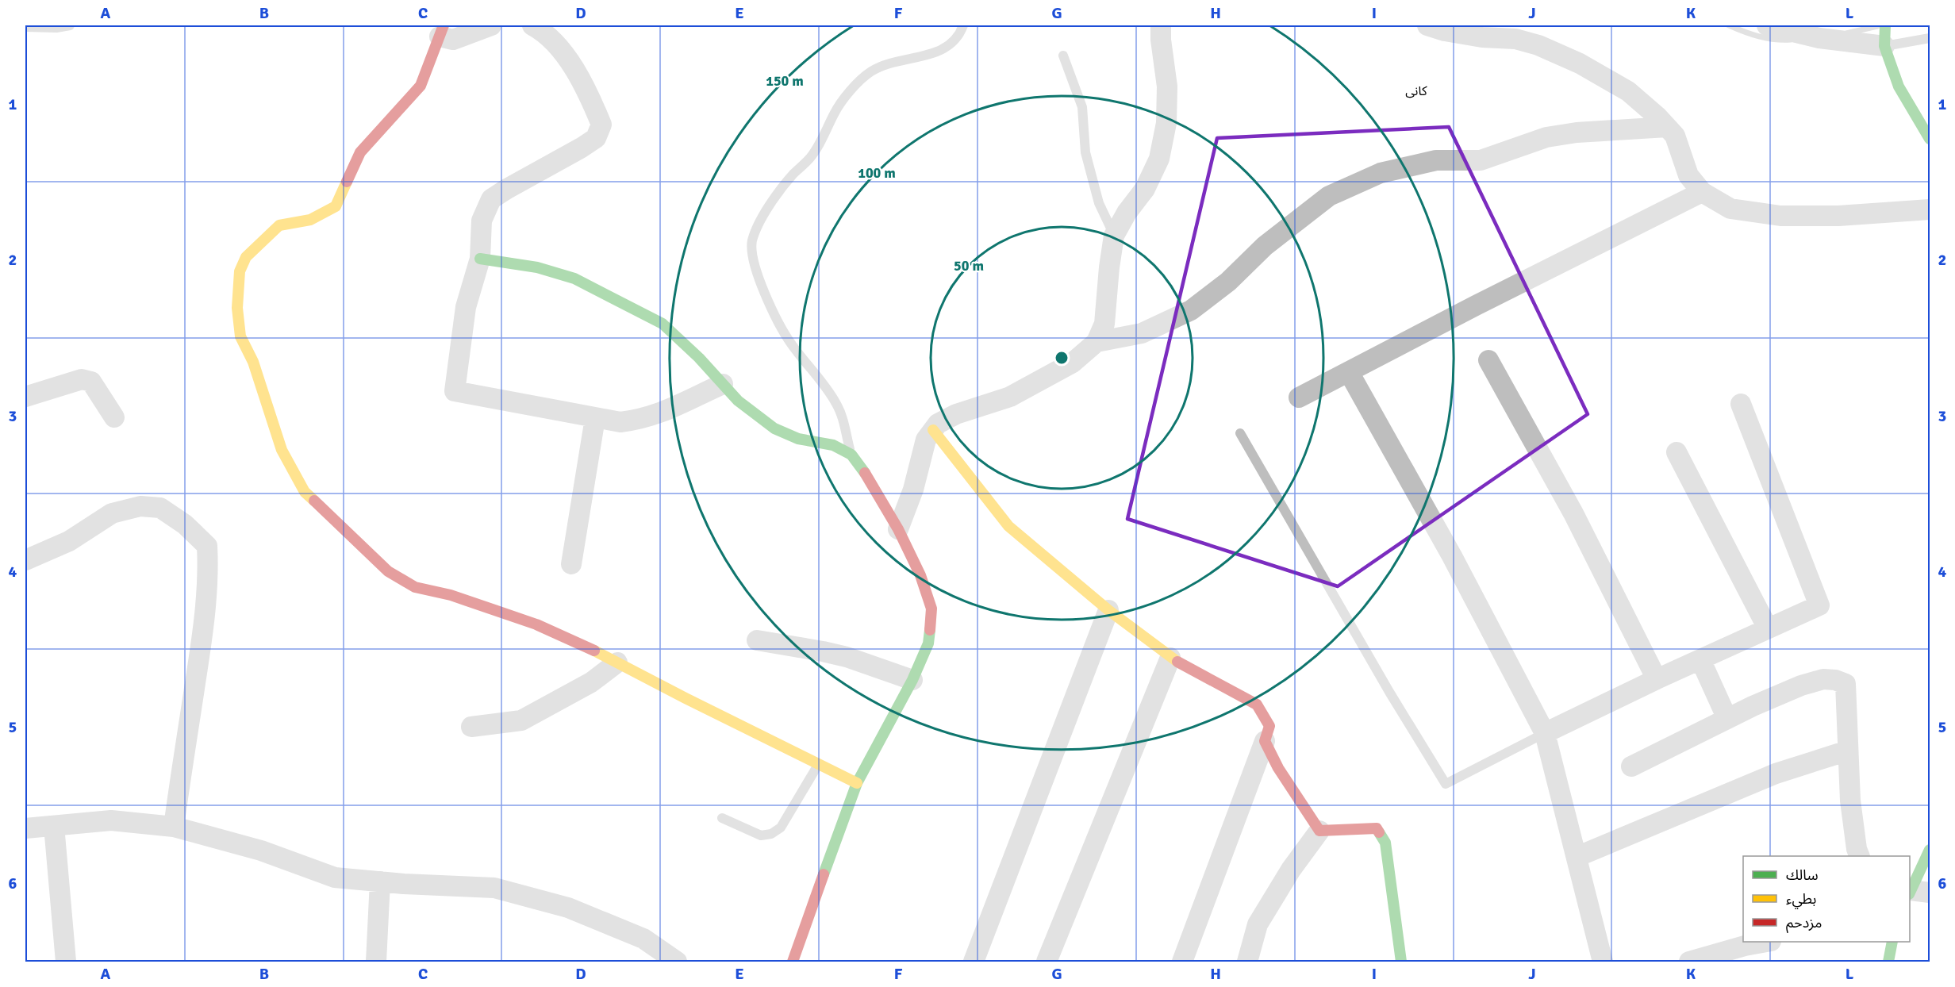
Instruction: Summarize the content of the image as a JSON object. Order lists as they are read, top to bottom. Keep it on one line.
{"districts":["کانی"],"legend":["سالك","بطيء","مزدحم"],"grid":{"columns":["A","B","C","D","E","F","G","H","I","J","K","L"],"rows":["1","2","3","4","5","6"]},"rings":["150 m","100 m","50 m"]}
